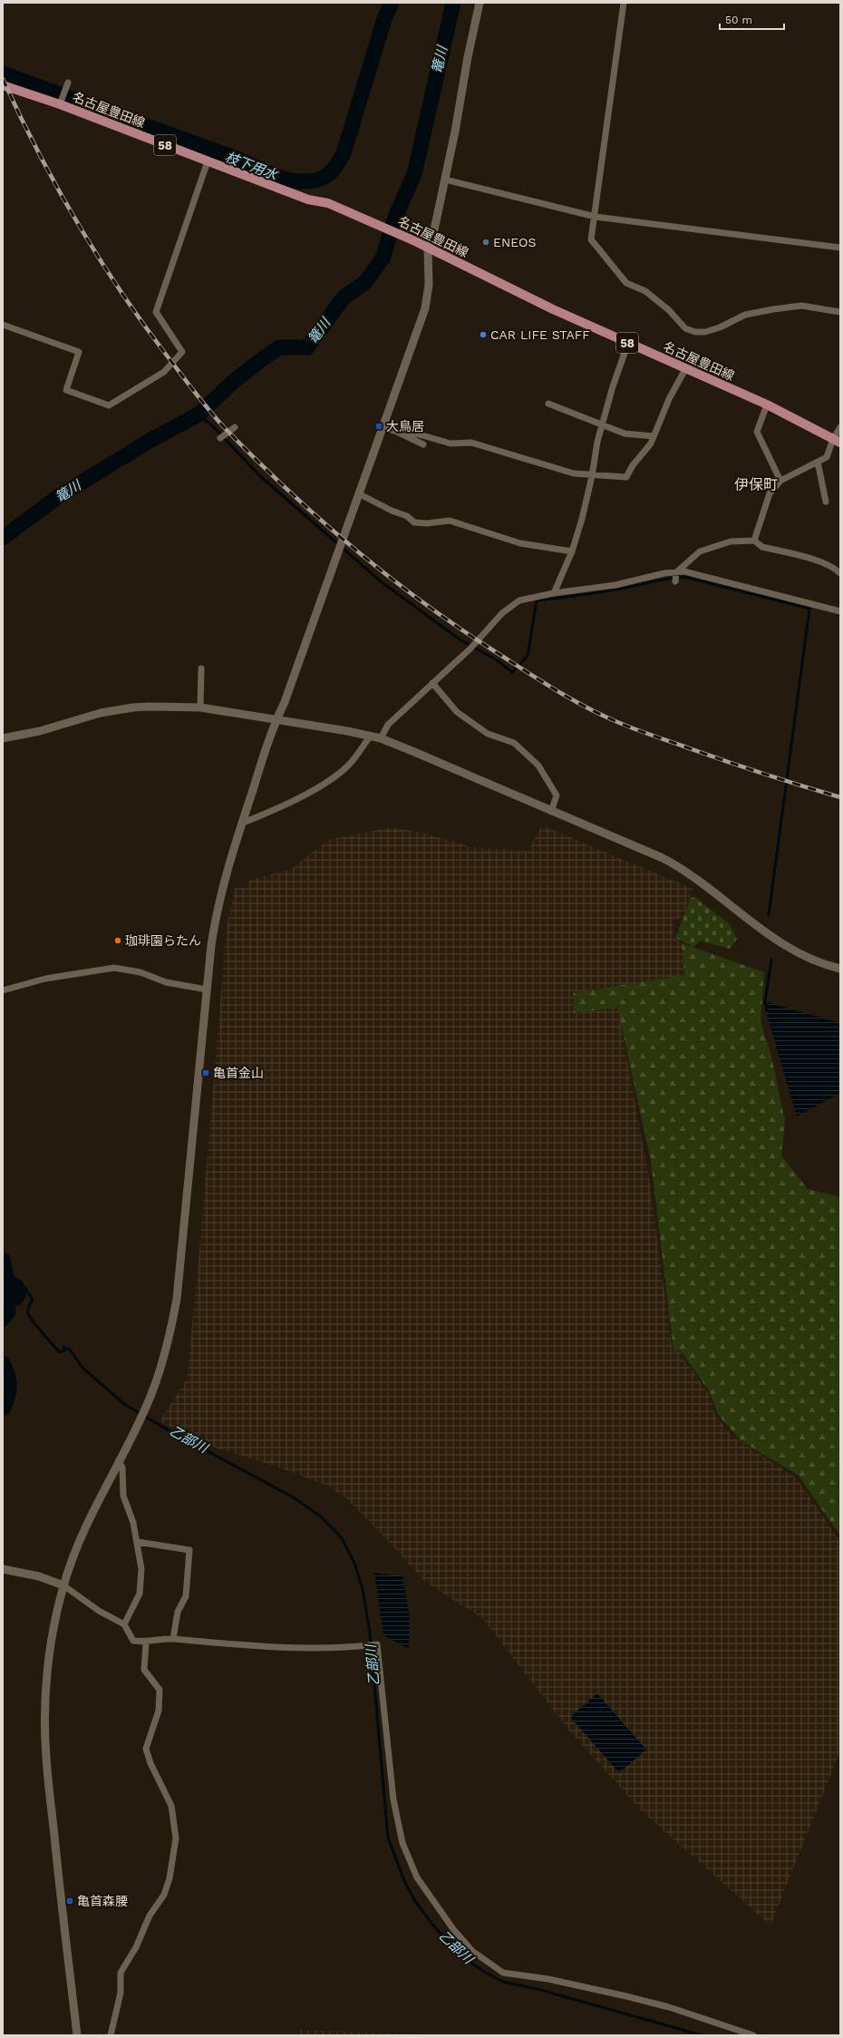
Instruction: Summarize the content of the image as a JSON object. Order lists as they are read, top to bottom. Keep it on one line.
{"streets":{"main road":["名古屋豊田線","58"]},"districts":["伊保町"],"water":["篭川","枝下用水","乙部川"],"places":{"other":["ENEOS","CAR LIFE STAFF","珈琲園らたん"],"transit":["大鳥居","亀首金山","亀首森腰"]},"scale_bar":"50 m"}
